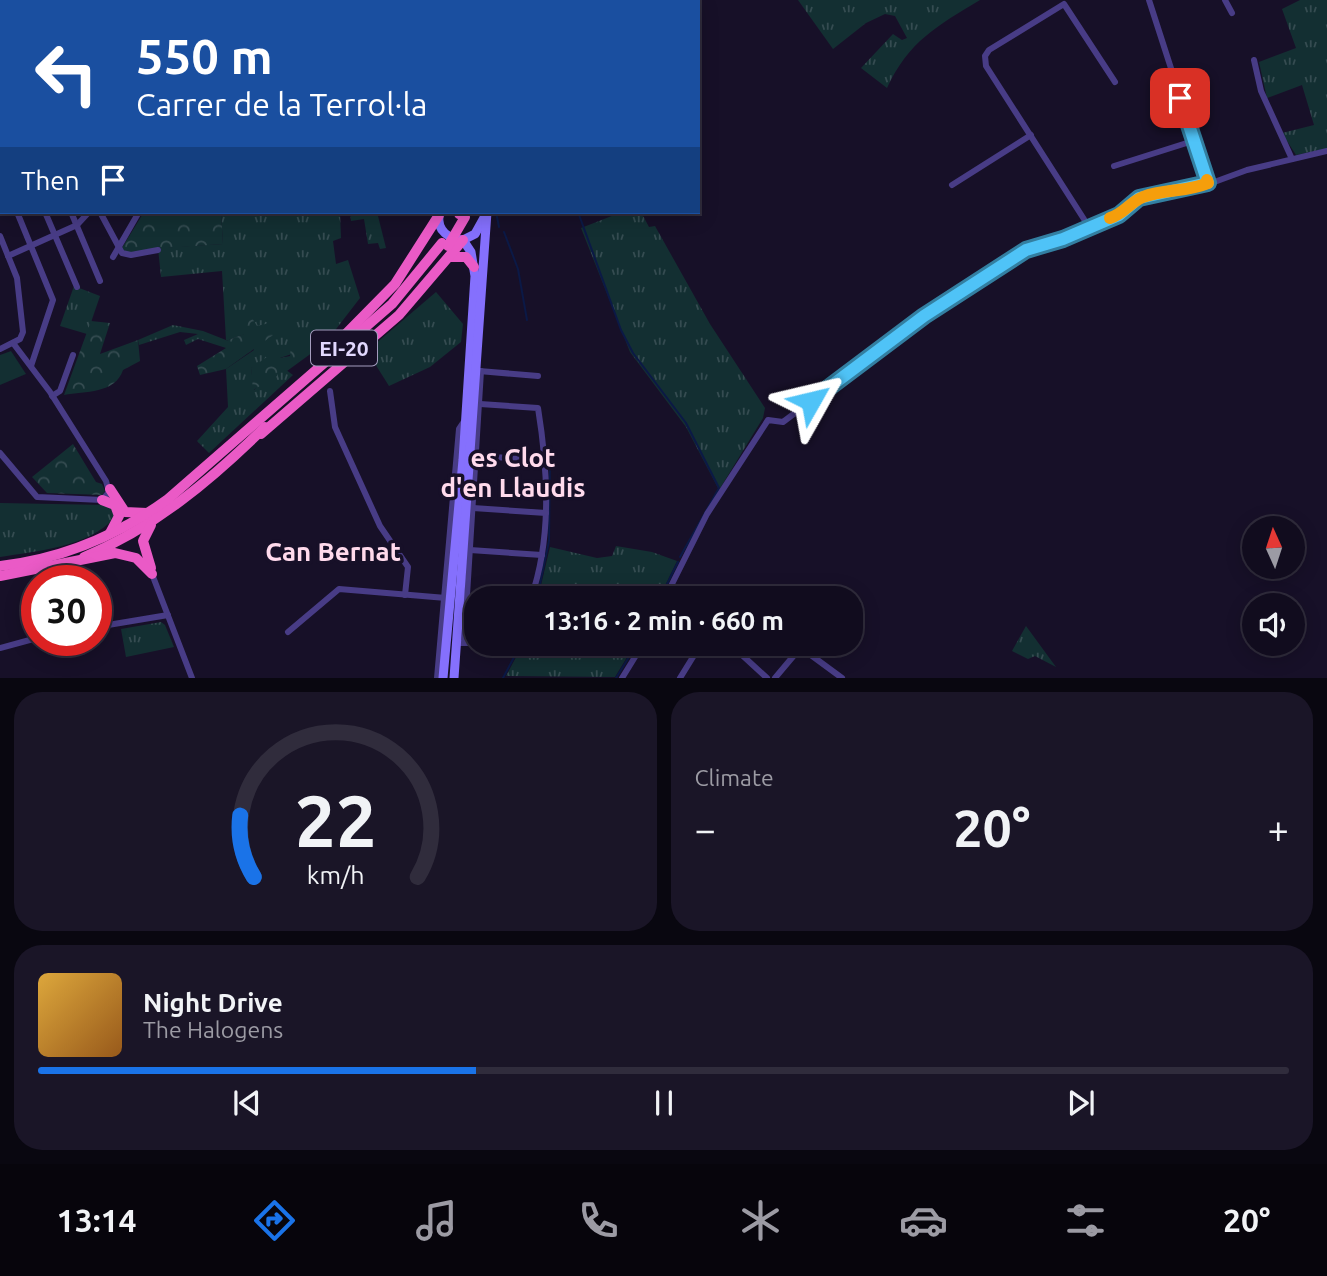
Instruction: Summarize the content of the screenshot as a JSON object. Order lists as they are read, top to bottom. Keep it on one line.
{"streets":{"highway":["EI-20"]},"districts":["es Clot d'en Llaudis","Can Bernat"],"north":"top","page":{"turn":["550 m","Carrer de la Terrol·la"],"then":"Then","limit":"30","trip":"13:16 · 2 min · 660 m","tile":"Climate","heat":["−","20°","+"],"song":["Night Drive","The Halogens"],"tabs":["13:14","20°"],"gauge":["22","km/h"]}}
